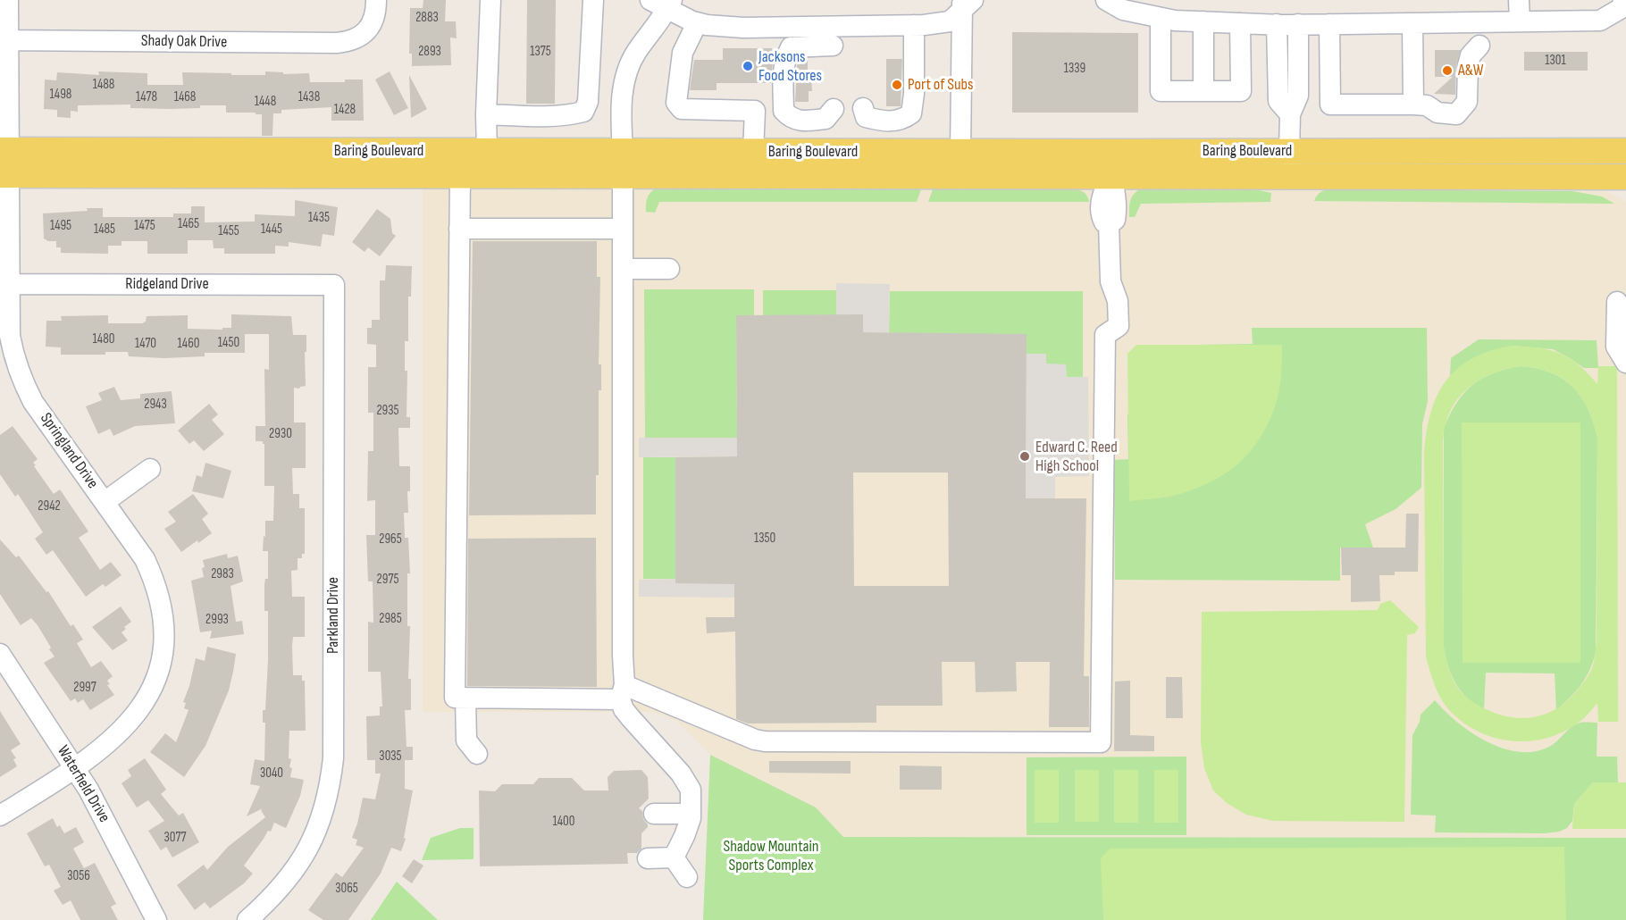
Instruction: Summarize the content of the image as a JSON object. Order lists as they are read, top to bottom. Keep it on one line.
{"streets":{"main road":["Baring Boulevard"],"street":["Shady Oak Drive","Ridgeland Drive","Springland Drive","Parkland Drive","Waterfield Drive"]},"crossings":[["Shady Oak Drive","Springland Drive"],["Baring Boulevard","Springland Drive"],["Ridgeland Drive","Springland Drive"],["Ridgeland Drive","Parkland Drive"],["Springland Drive","Waterfield Drive"]],"parks":["Shadow Mountain Sports Complex"],"places":["Jacksons Food Stores","A&W","Port of Subs","Edward C. Reed High School"],"house_numbers":["2883","2893","1375","1301","1339","1488","1498","1478","1468","1438","1448","1428","1435","1465","1495","1475","1485","1445","1455","1480","1450","1470","1460","2943","2935","2930","2942","1350","2965","2983","2975","2985","2993","2997","3035","3040","1400","3077","3056","3065"]}
